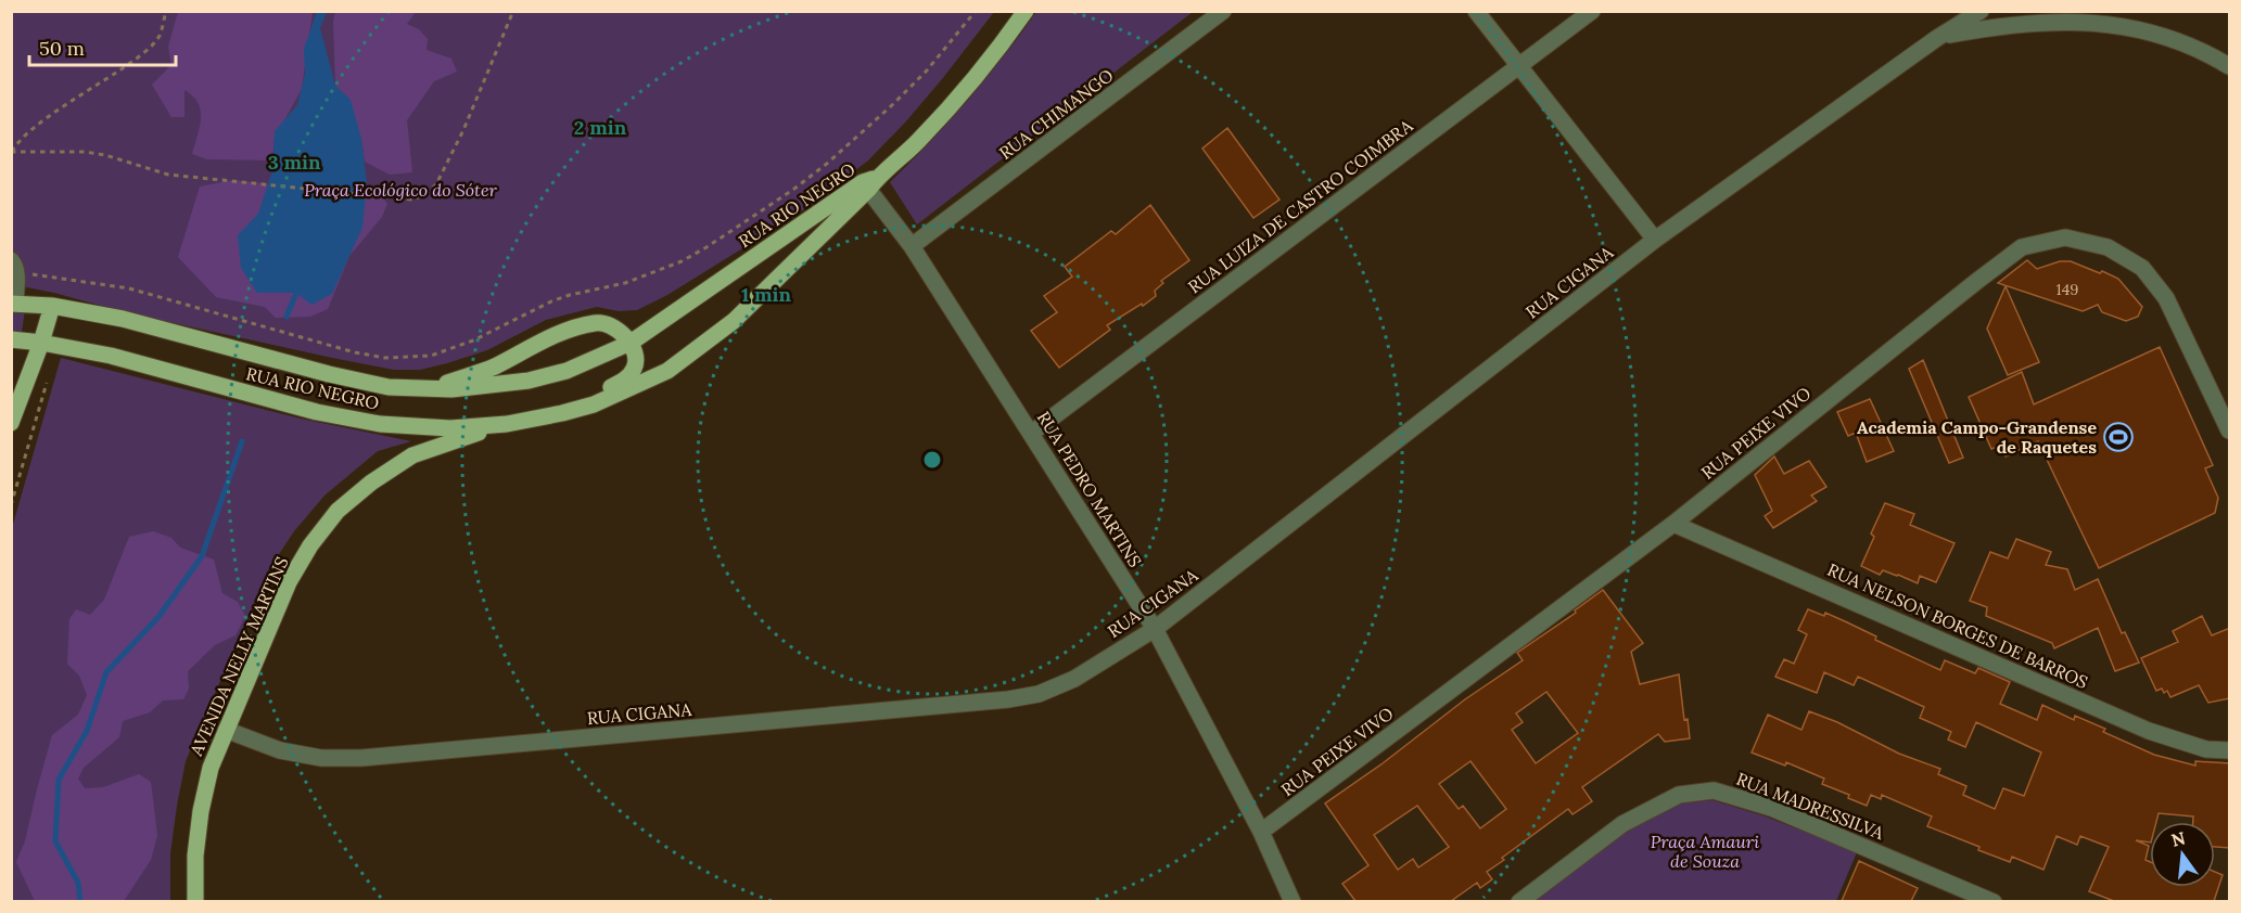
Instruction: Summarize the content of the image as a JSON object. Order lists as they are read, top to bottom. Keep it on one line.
{"streets":{"main road":["RUA RIO NEGRO","AVENIDA NELLY MARTINS"],"street":["RUA CHIMANGO","RUA LUIZA DE CASTRO COIMBRA","RUA CIGANA","RUA PEIXE VIVO","RUA PEDRO MARTINS","RUA NELSON BORGES DE BARROS","RUA MADRESSILVA"]},"crossings":[["RUA CHIMANGO","RUA PEDRO MARTINS"],["RUA RIO NEGRO","RUA PEDRO MARTINS"],["RUA RIO NEGRO","AVENIDA NELLY MARTINS"],["RUA LUIZA DE CASTRO COIMBRA","RUA PEDRO MARTINS"],["RUA CIGANA","RUA PEDRO MARTINS"],["RUA CIGANA","AVENIDA NELLY MARTINS"],["RUA PEIXE VIVO","RUA PEDRO MARTINS"],["RUA PEIXE VIVO","RUA NELSON BORGES DE BARROS"]],"parks":["Praça Ecológico do Sóter","Praça Amauri de Souza"],"places":{"sports":["Academia Campo-Grandense de Raquetes"]},"house_numbers":["149"],"scale_bar":"50 m","north":"top","rings":["2 min","3 min","1 min"]}
